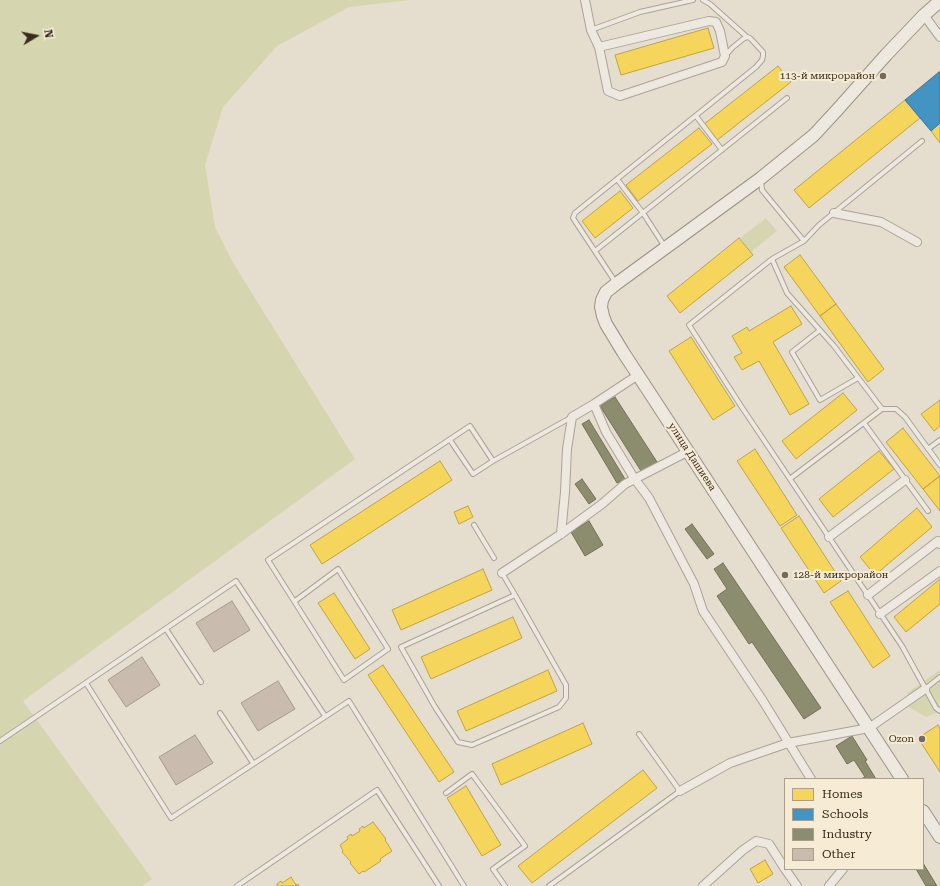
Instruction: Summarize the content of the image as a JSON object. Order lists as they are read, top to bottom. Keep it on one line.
{"streets":{"street":["улица Дашиева"]},"places":["113-й микрорайон","128-й микрорайон","Ozon"],"legend":["Homes","Schools","Industry","Other"],"north":"right"}
